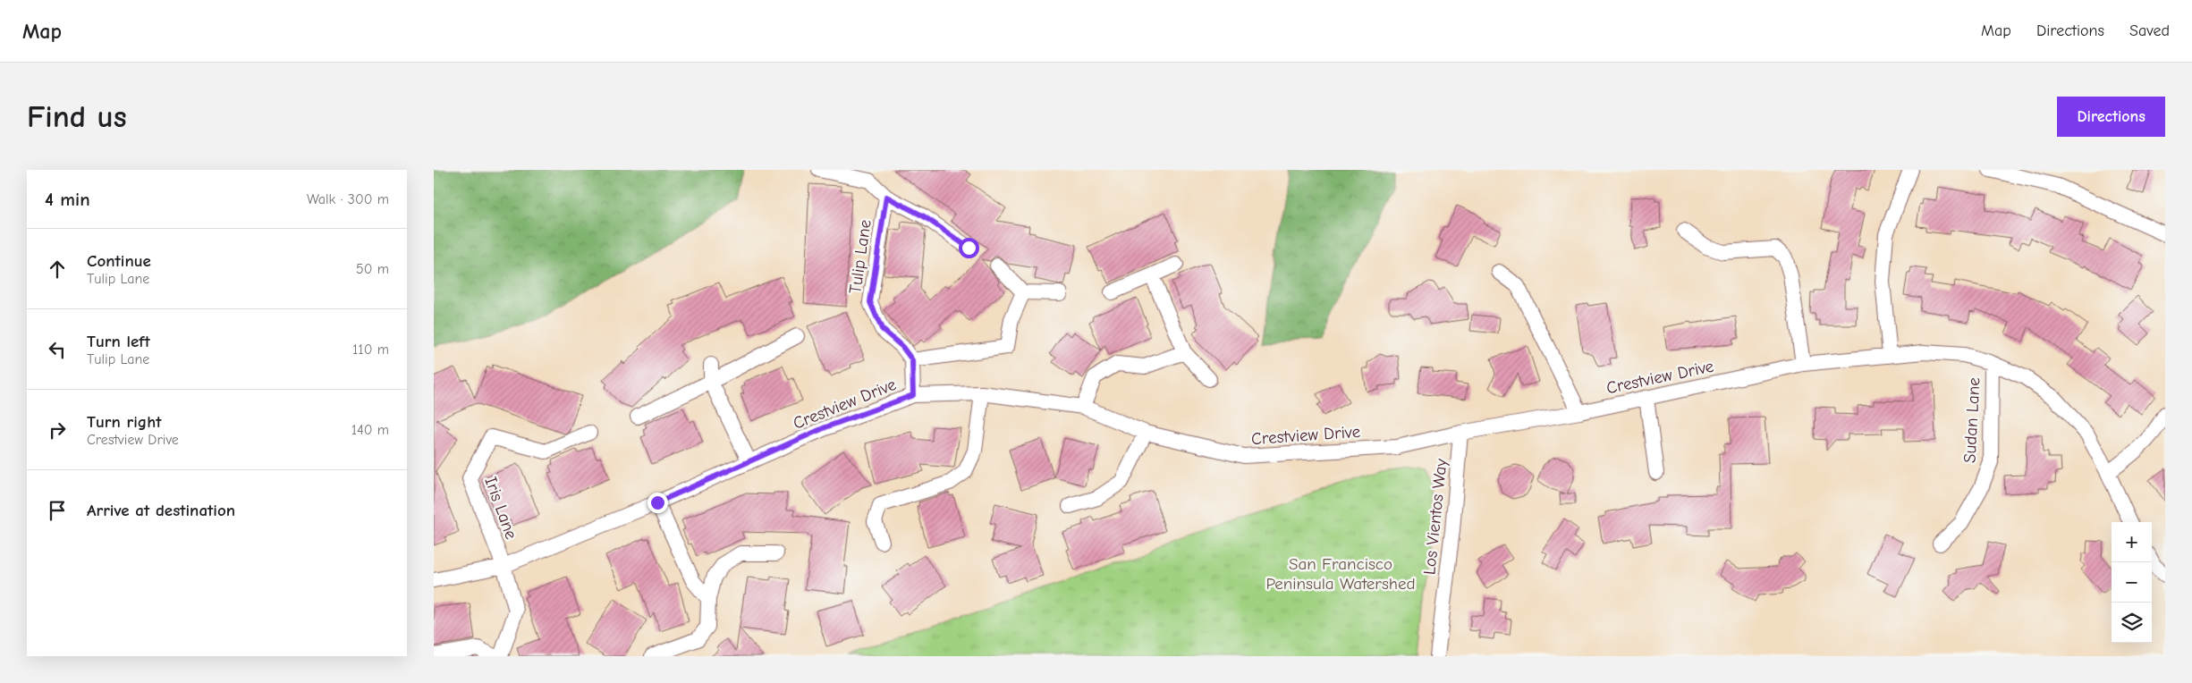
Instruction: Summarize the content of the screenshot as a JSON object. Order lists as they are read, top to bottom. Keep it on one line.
{"streets":{"street":["Tulip Lane","Crestview Drive","Sudan Lane","Iris Lane","Los Vientos Way"]},"crossings":[["Crestview Drive","Sudan Lane"],["Crestview Drive","Iris Lane"],["Crestview Drive","Los Vientos Way"]],"parks":["San Francisco Peninsula Watershed"],"page":{"header":"Map","nav":["Map","Directions","Saved"],"buttons":"Directions","title":"Find us","heading":["4 min","Walk · 300 m"],"list":[["Continue","Tulip Lane","50 m"],["Turn left","Tulip Lane","110 m"],["Turn right","Crestview Drive","140 m"],"Arrive at destination"],"map_buttons":["+","−"]}}
